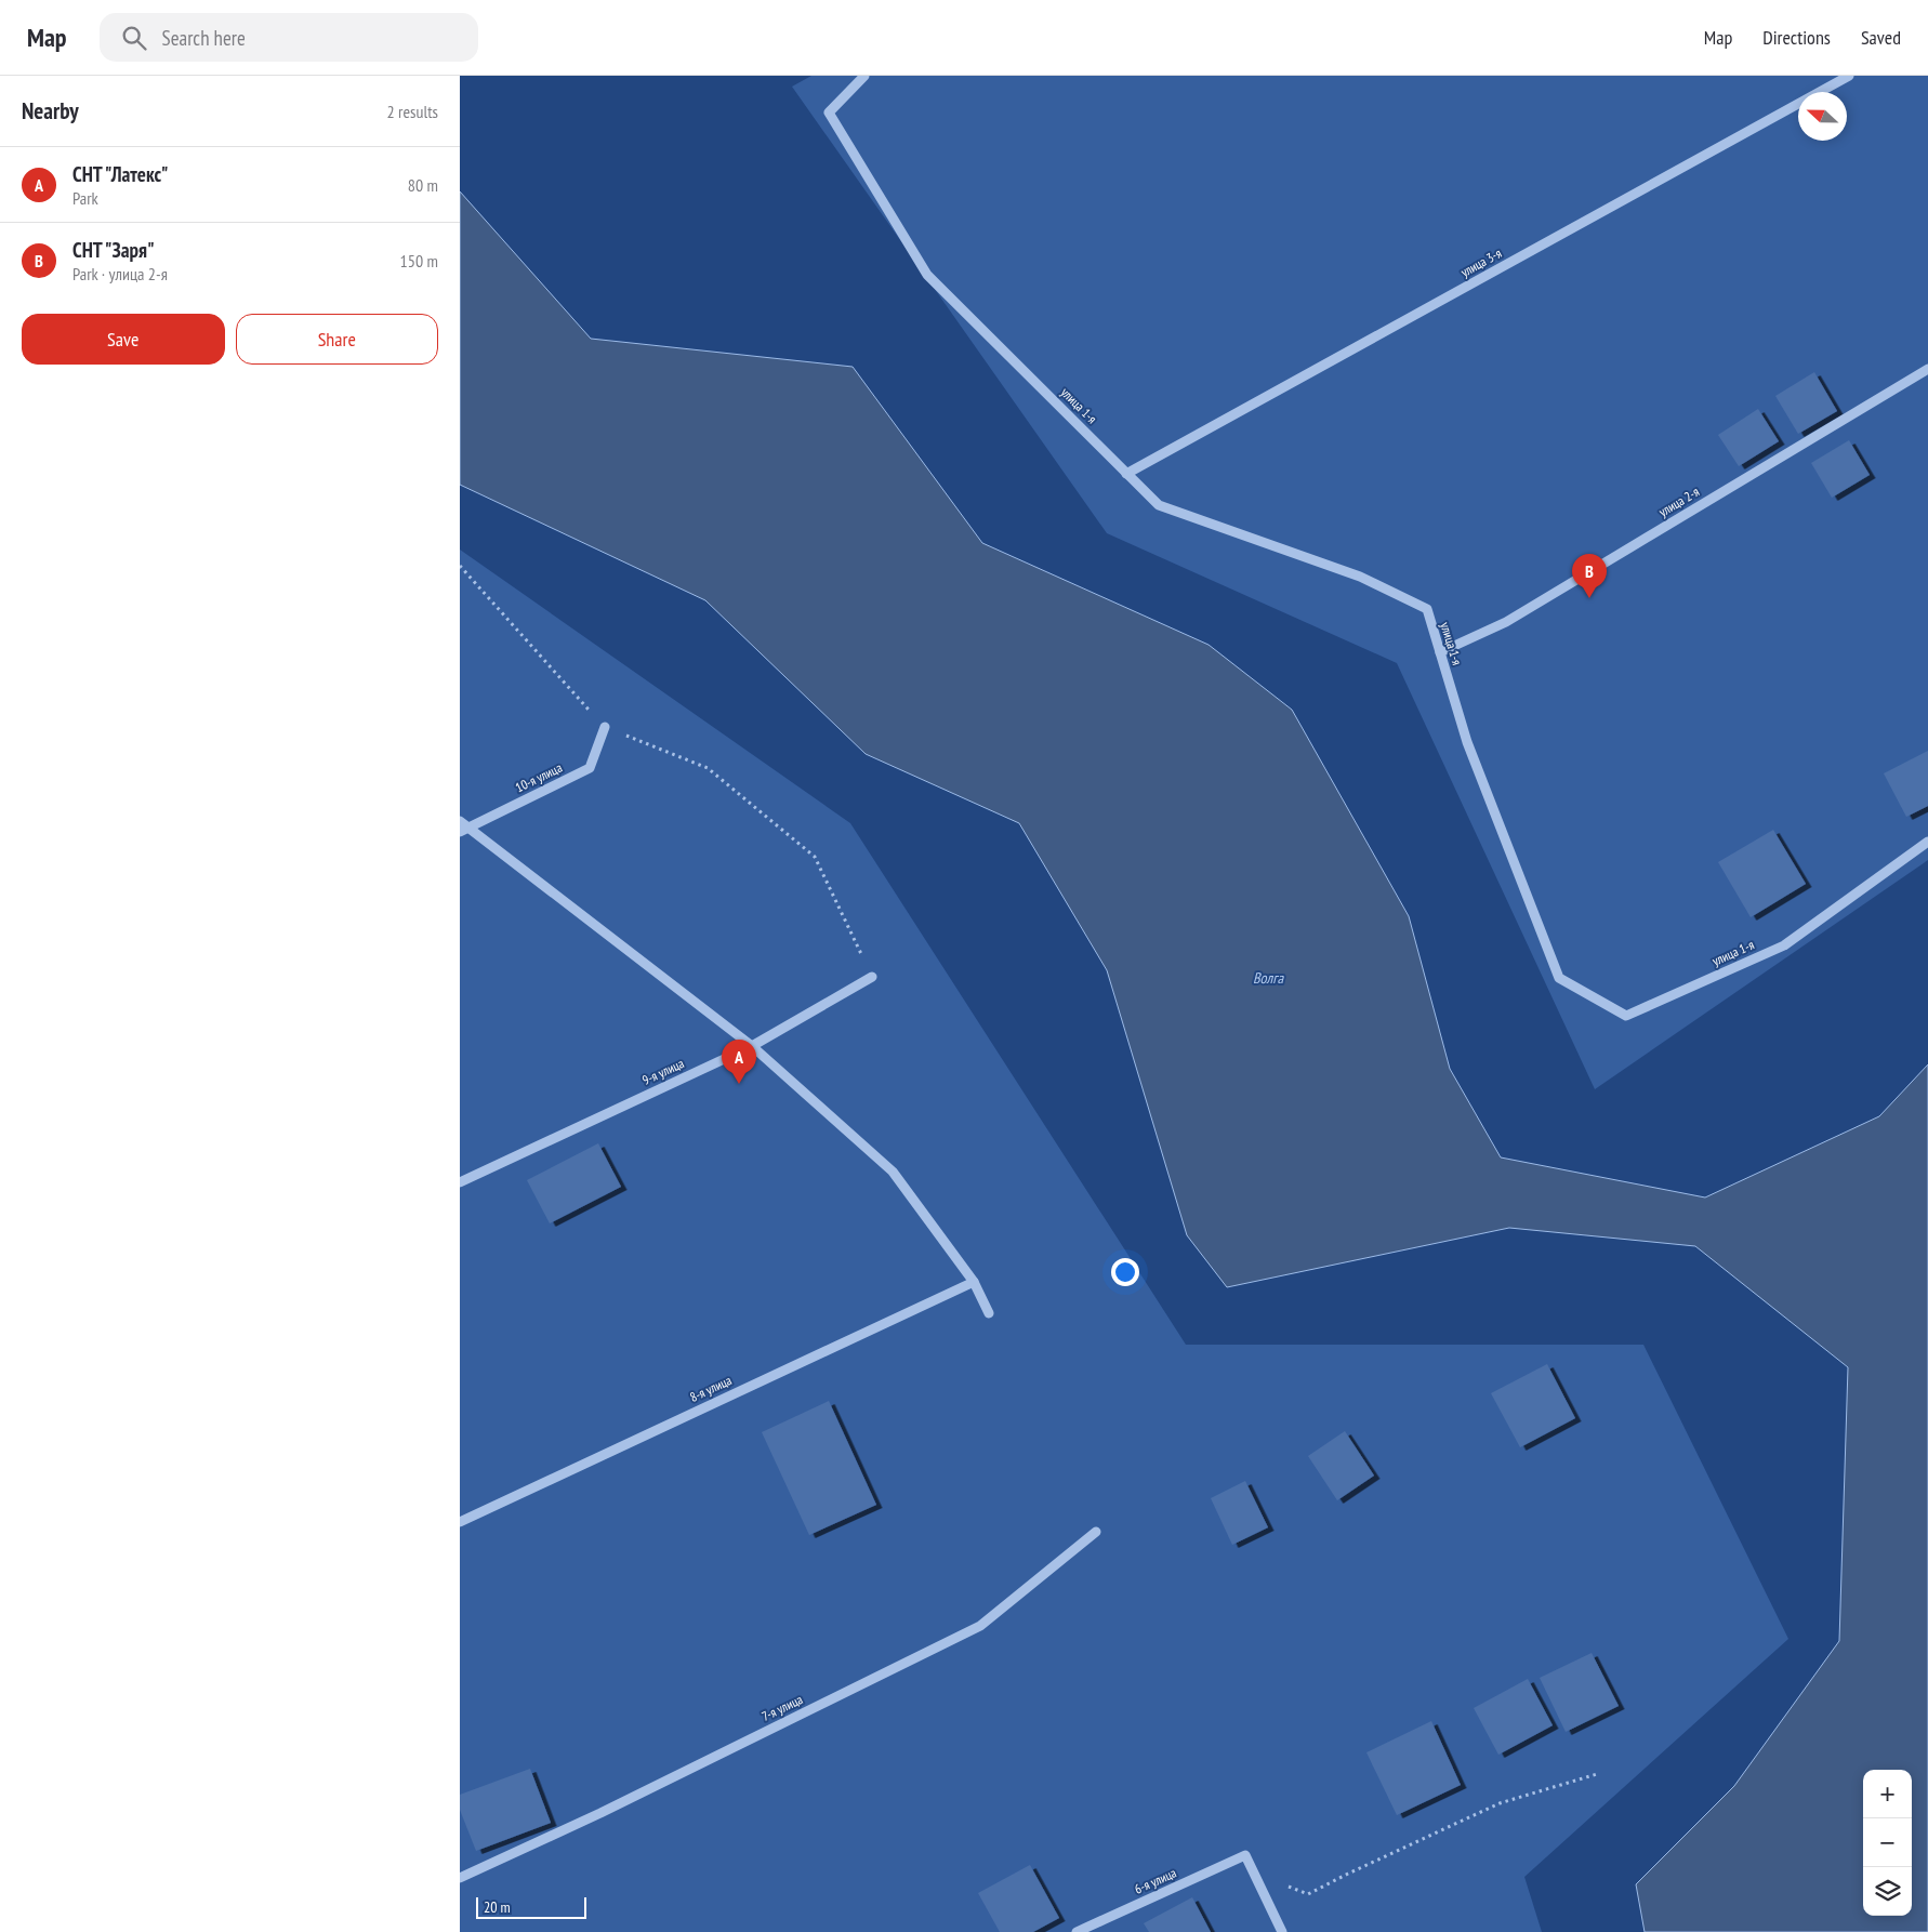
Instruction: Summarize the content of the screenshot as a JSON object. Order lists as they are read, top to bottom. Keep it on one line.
{"streets":{"street":["улица 3-я","улица 1-я","улица 2-я","10-я улица","9-я улица","8-я улица","7-я улица","6-я улица"]},"crossings":[["улица 3-я","улица 1-я"],["улица 1-я","улица 2-я"]],"water":["Волга"],"scale_bar":"20 m","north":"left","page":{"header":"Map","search":"Search here","nav":["Map","Directions","Saved"],"heading":["Nearby","2 results"],"list":[{"mark":"A","name":"СНТ \"Латекс\"","note":"Park","value":"80 m"},{"mark":"B","name":"СНТ \"Заря\"","note":"Park · улица 2-я","value":"150 m"}],"buttons":["Save","Share"],"pins":["B","A"],"map_buttons":["+","−"],"scale":"20 m"}}
